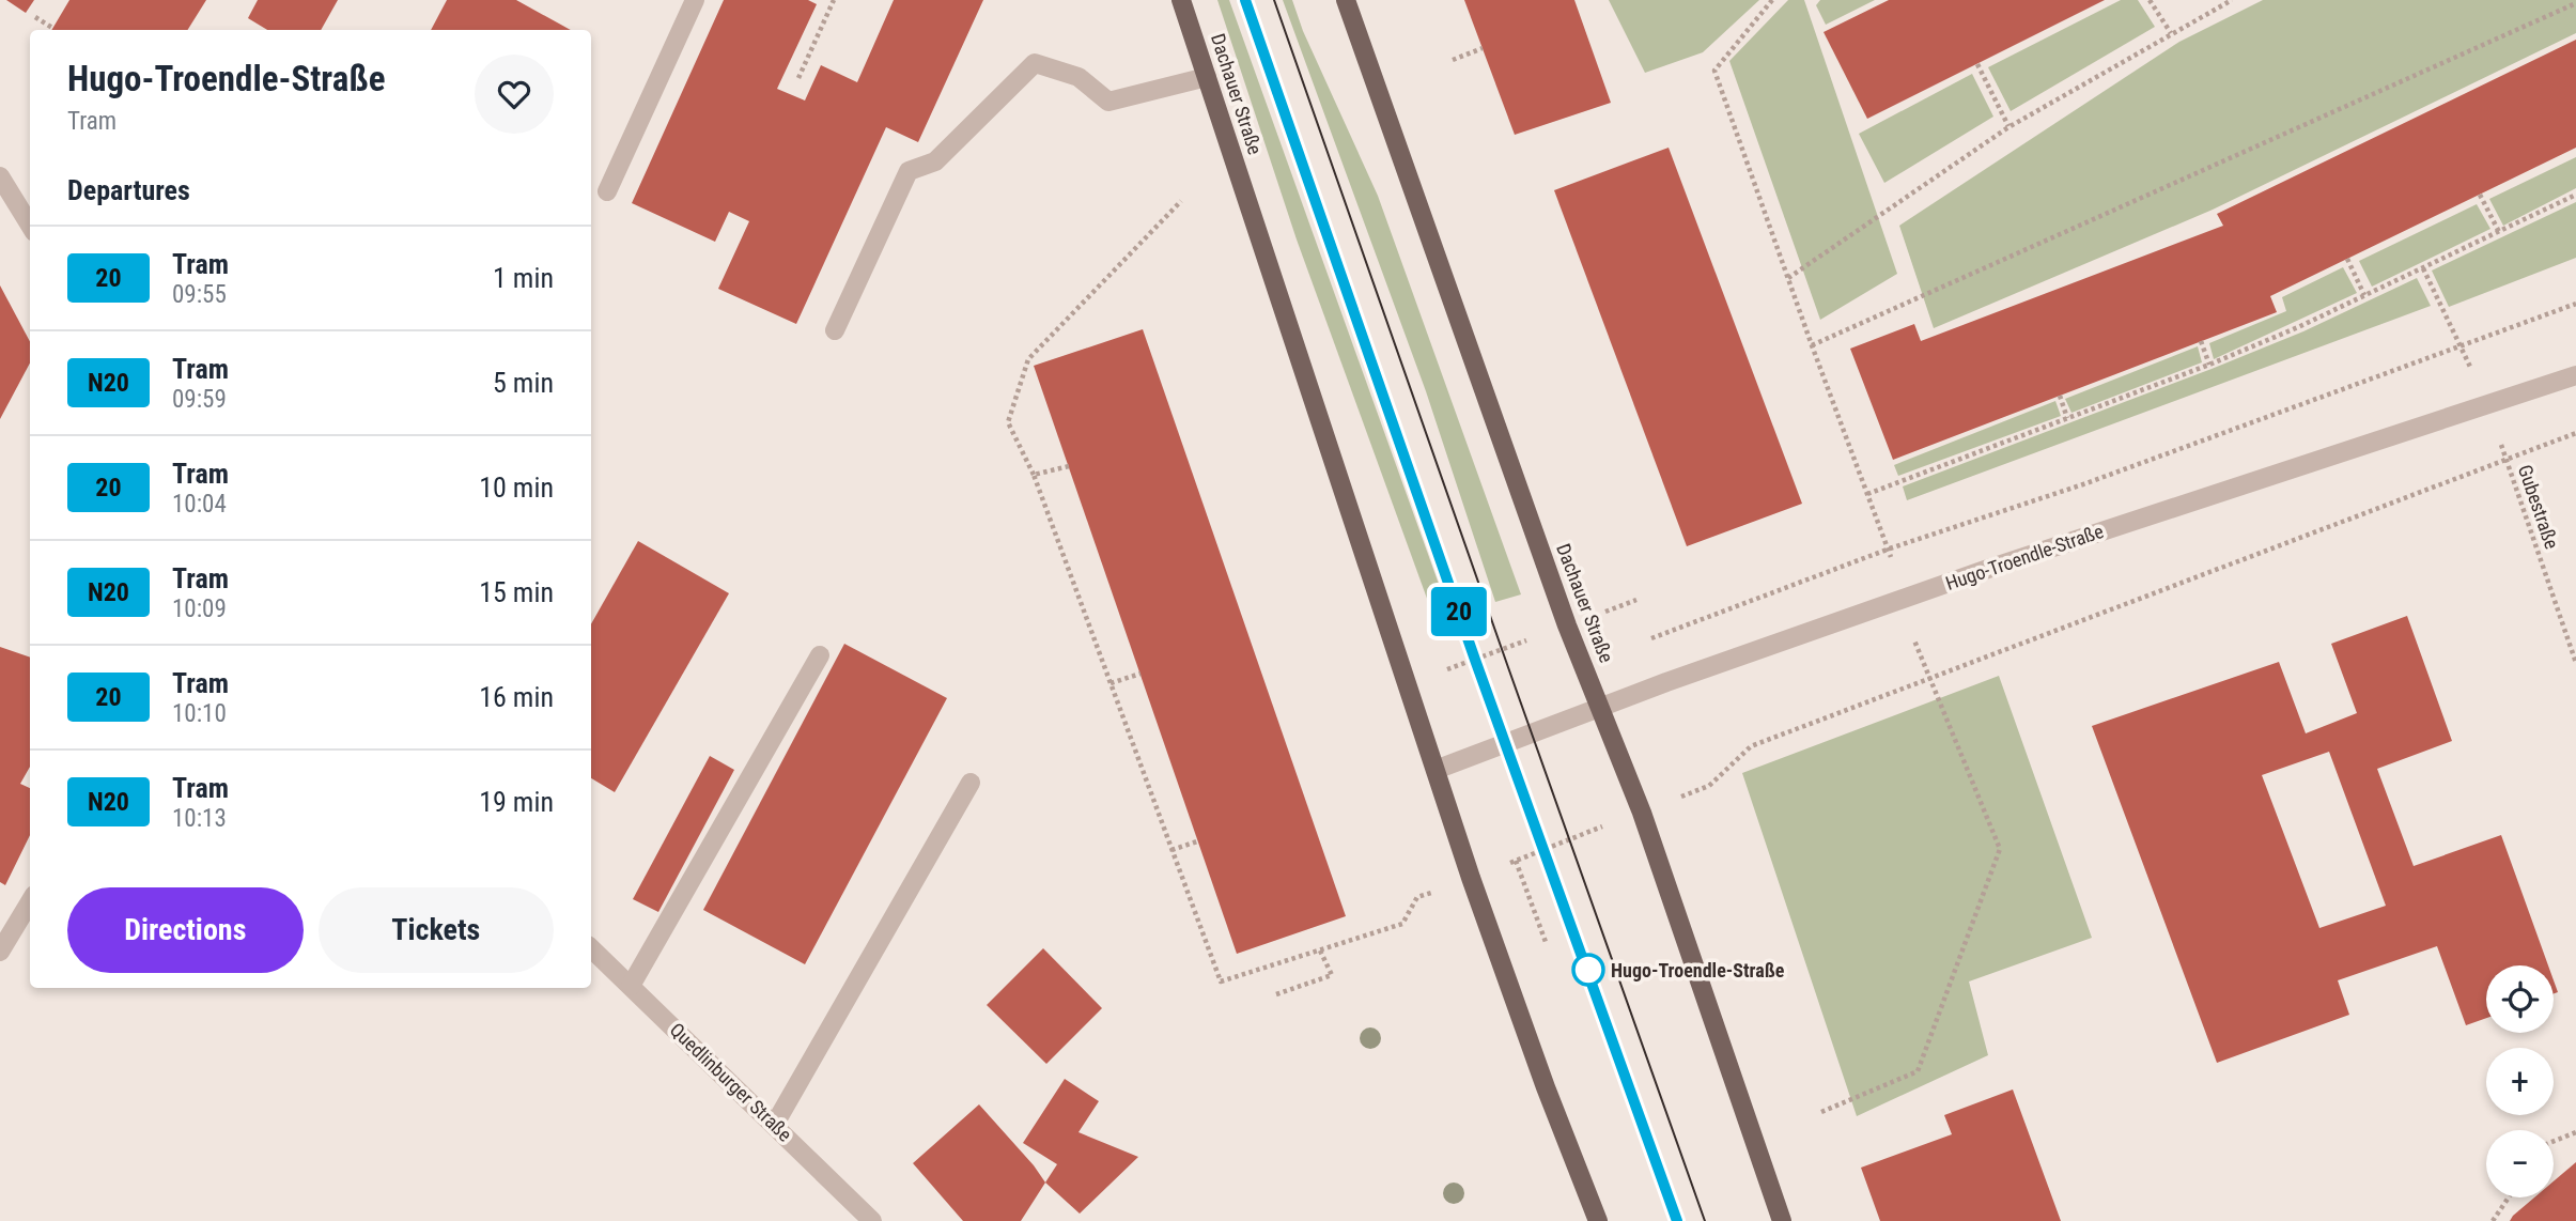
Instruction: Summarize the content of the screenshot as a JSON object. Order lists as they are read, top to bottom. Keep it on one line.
{"streets":{"main road":["Dachauer Straße"],"street":["Hugo-Troendle-Straße","Quedlinburger Straße"],"path":["Gubestraße"]},"crossings":[["Dachauer Straße","Hugo-Troendle-Straße"],["Gubestraße","Hugo-Troendle-Straße"]],"places":["Hugo-Troendle-Straße"],"lines":["tram line 20"],"page":{"on_map":"20","heading":[["Hugo-Troendle-Straße","Tram"],"Departures"],"list":[{"mark":"20","name":"Tram","note":"09:55","value":"1 min"},{"mark":"N20","name":"Tram","note":"09:59","value":"5 min"},{"mark":"20","name":"Tram","note":"10:04","value":"10 min"},{"mark":"N20","name":"Tram","note":"10:09","value":"15 min"},{"mark":"20","name":"Tram","note":"10:10","value":"16 min"},{"mark":"N20","name":"Tram","note":"10:13","value":"19 min"}],"buttons":["Directions","Tickets"],"map_buttons":["+","−"]}}
